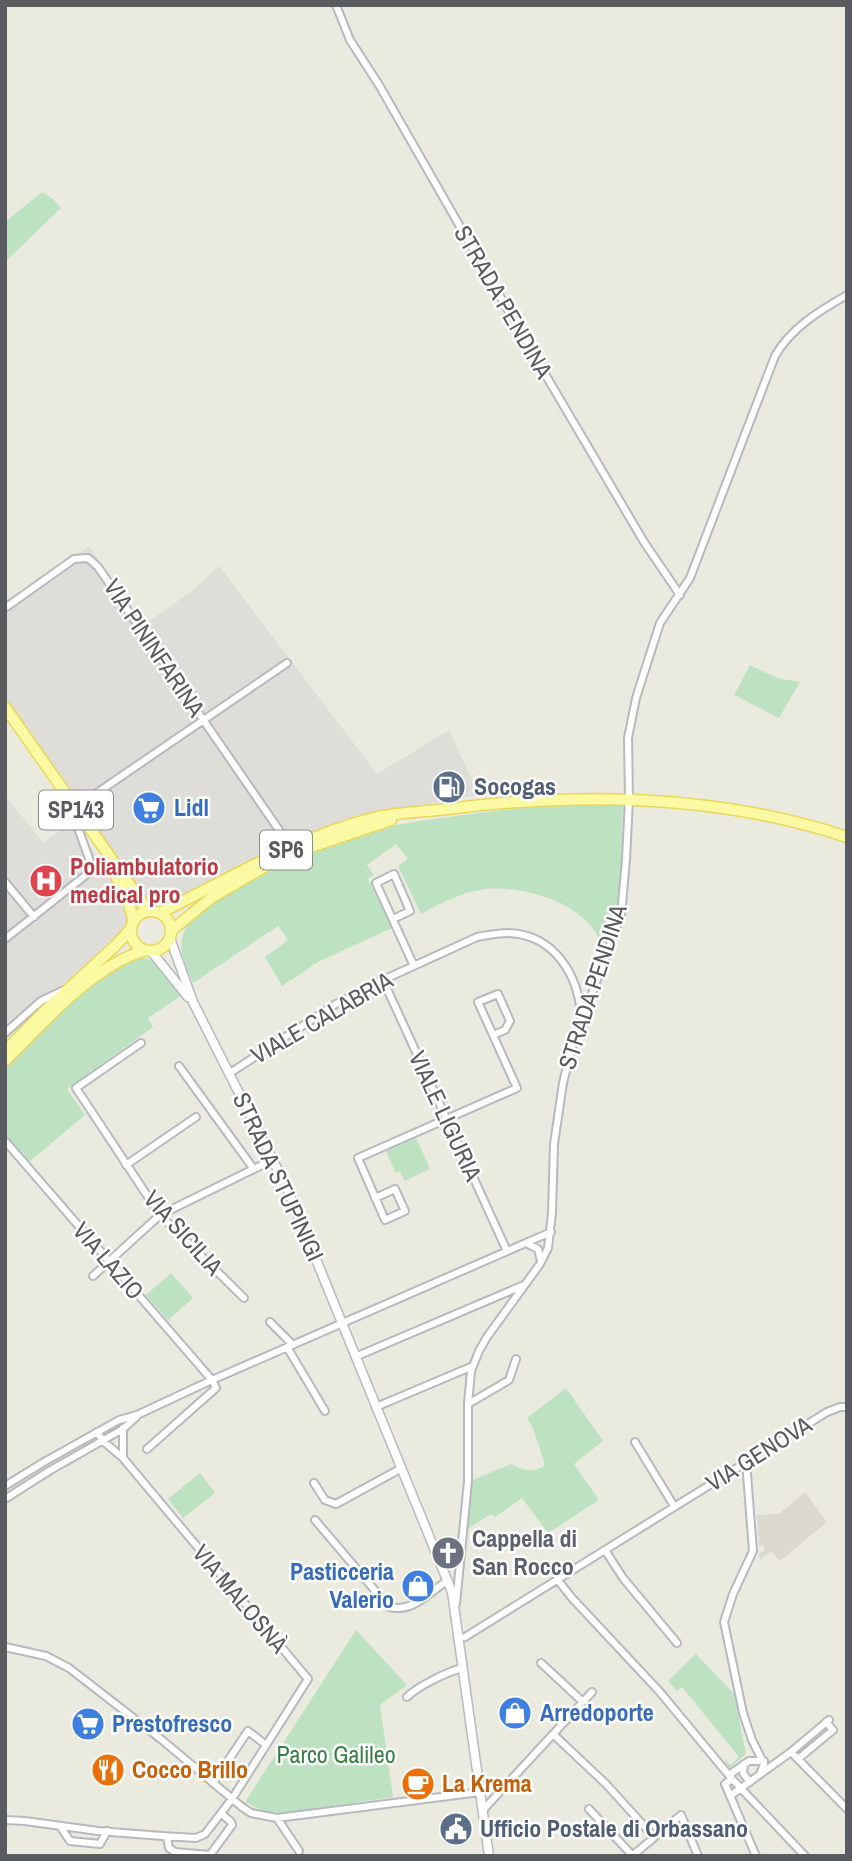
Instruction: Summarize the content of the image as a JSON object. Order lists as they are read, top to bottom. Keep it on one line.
{"streets":{"main road":["SP143","SP6"],"street":["STRADA PENDINA","VIA PININFARINA","VIALE CALABRIA","VIALE LIGURIA","STRADA STUPINIGI","VIA SICILIA","VIA LAZIO","VIA GENOVA","VIA MALOSNÀ"]},"crossings":[["STRADA PENDINA","SP6"],["STRADA PENDINA","VIALE CALABRIA"],["STRADA PENDINA","STRADA STUPINIGI"],["VIA PININFARINA","SP6"],["SP143","SP6"],["SP143","STRADA STUPINIGI"],["SP6","STRADA STUPINIGI"],["VIALE CALABRIA","VIALE LIGURIA"],["VIALE CALABRIA","STRADA STUPINIGI"],["STRADA STUPINIGI","VIA GENOVA"]],"parks":["Parco Galileo"],"places":{"fuel station":["Socogas"],"supermarket":["Lidl","Prestofresco"],"hospital":["Poliambulatorio medical pro"],"church":["Cappella di San Rocco"],"shop":["Pasticceria Valerio","Arredoporte"],"restaurant":["Cocco Brillo"],"cafe":["La Krema"],"public building":["Ufficio Postale di Orbassano"]}}
